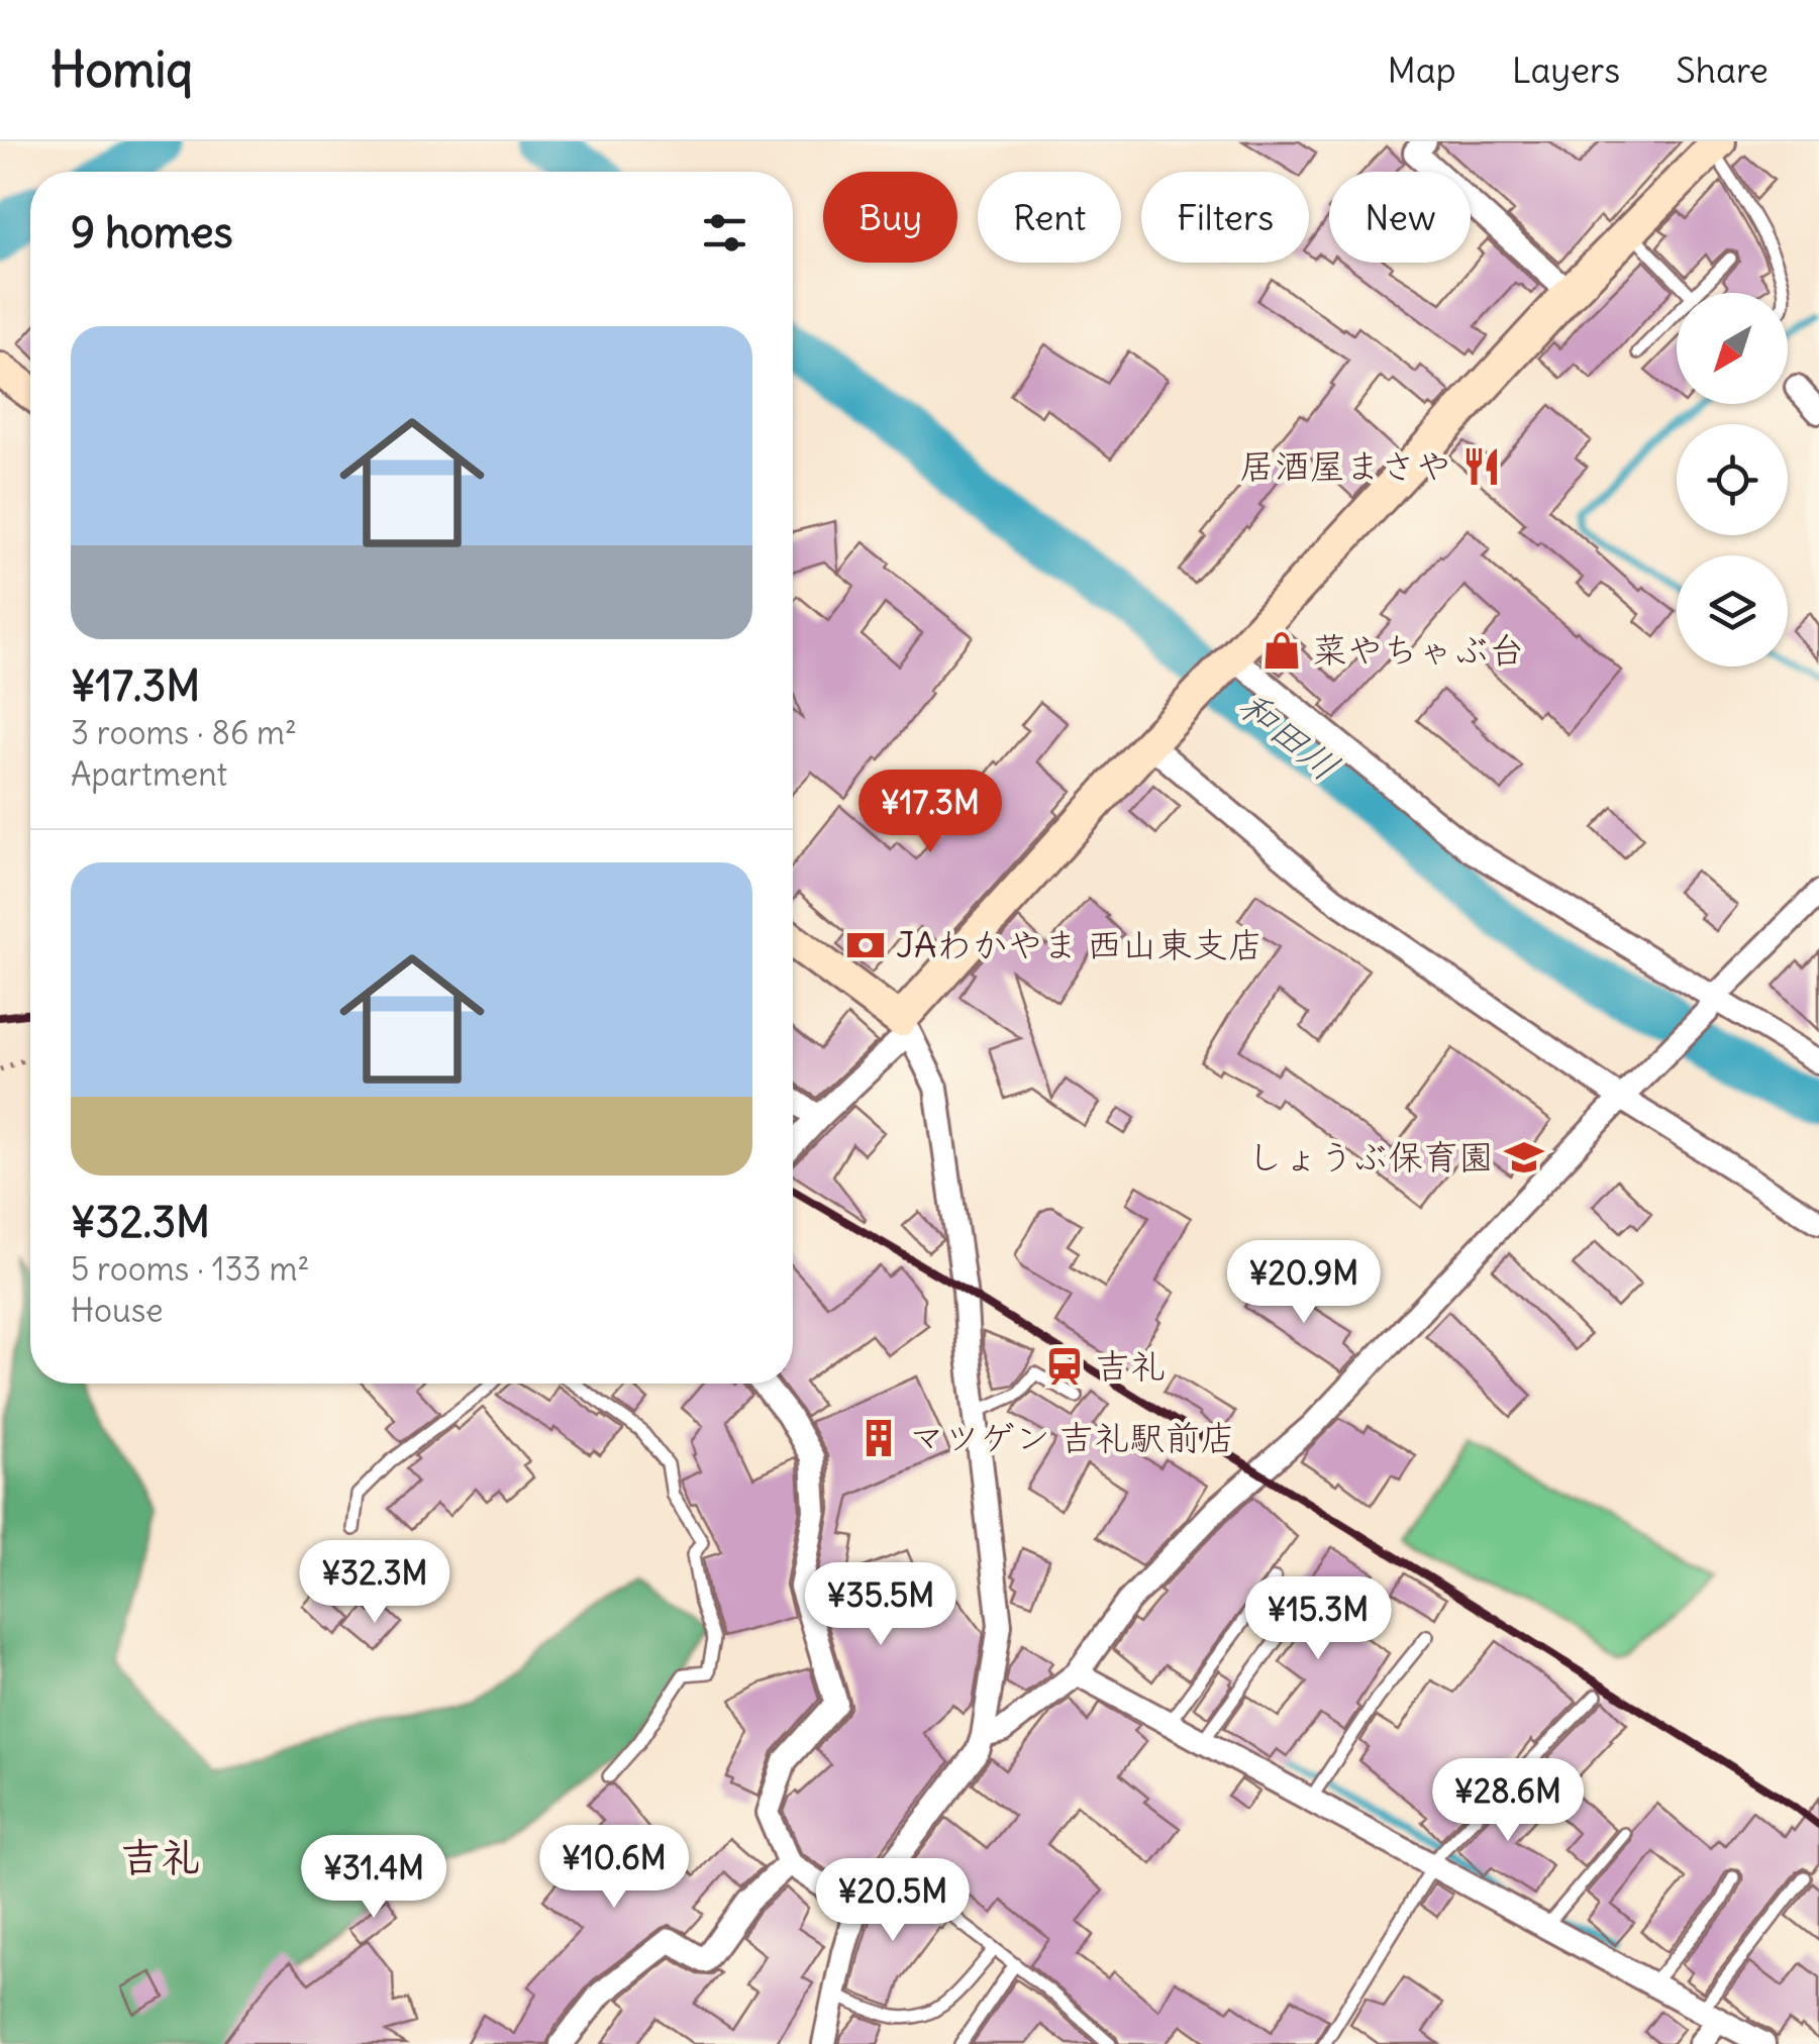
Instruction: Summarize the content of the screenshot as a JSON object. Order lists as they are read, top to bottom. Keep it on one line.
{"districts":["吉礼"],"water":["和田川"],"places":{"restaurant":["居酒屋まさや"],"shop":["菜やちゃぶ台"],"bank":["JAわかやま 西山東支店"],"school or university":["しょうぶ保育園"],"station":["吉礼"],"building":["マツゲン 吉礼駅前店"]},"north":"bottom left","page":{"header":"Homiq","nav":["Map","Layers","Share"],"chip":["Buy","Rent","Filters","New"],"heading":"9 homes","list":[{"name":"¥17.3M","note":"3 rooms · 86 m² · Apartment"},{"name":"¥32.3M","note":"5 rooms · 133 m² · House"}],"price":["¥17.3M","¥20.9M","¥32.3M","¥35.5M","¥15.3M","¥28.6M","¥10.6M","¥31.4M","¥20.5M"]}}
